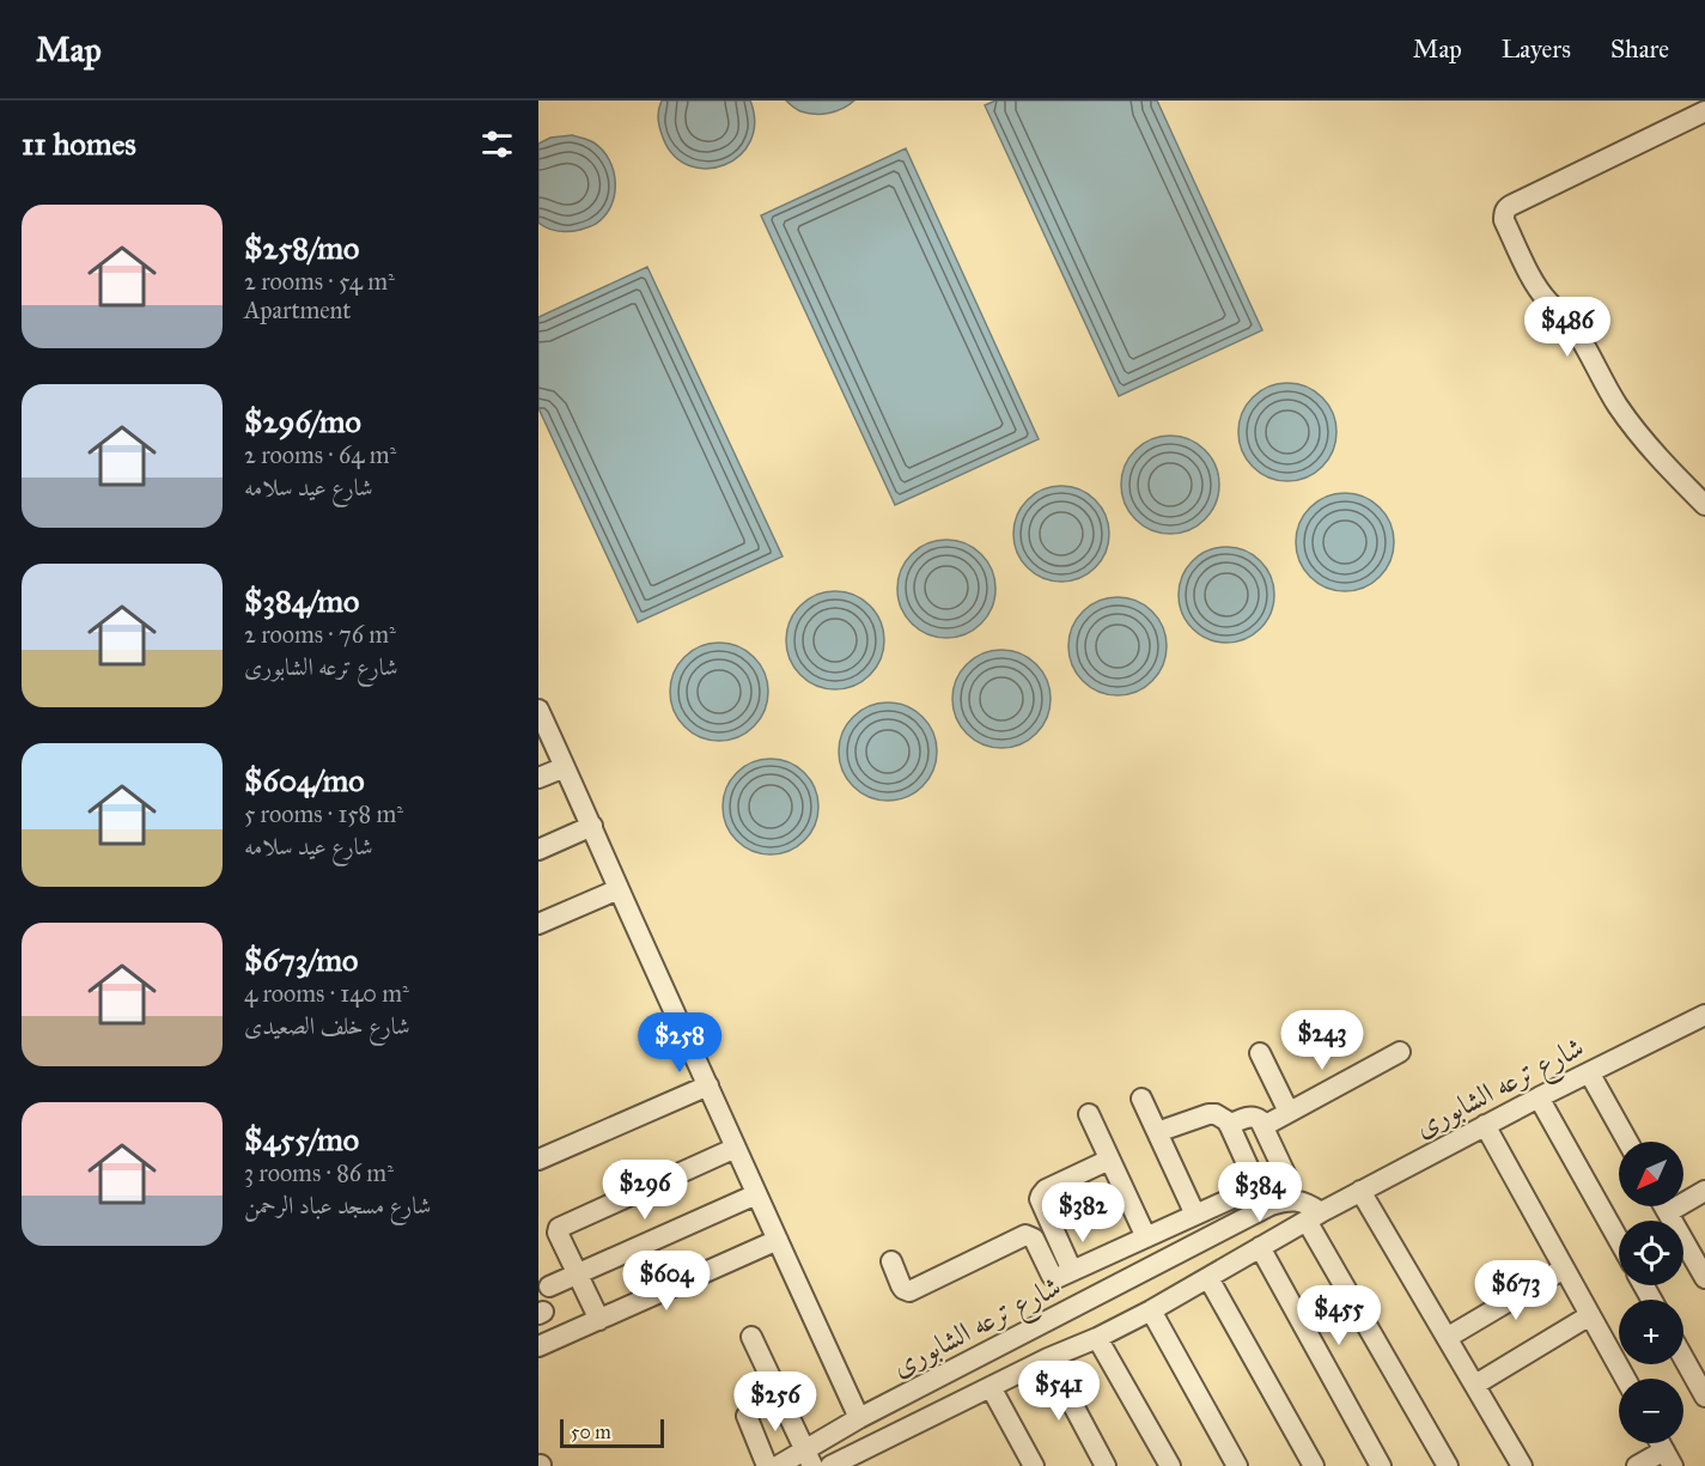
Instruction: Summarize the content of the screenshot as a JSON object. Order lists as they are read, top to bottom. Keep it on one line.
{"streets":{"street":["شارع ترعه الشابورى"]},"scale_bar":"50 m","north":"bottom left","page":{"header":"Map","nav":["Map","Layers","Share"],"heading":"11 homes","list":[{"name":"$258/mo","note":"2 rooms · 54 m² · Apartment"},{"name":"$296/mo","note":"2 rooms · 64 m² · شارع عيد سلامه"},{"name":"$384/mo","note":"2 rooms · 76 m² · شارع ترعه الشابورى"},{"name":"$604/mo","note":"5 rooms · 158 m² · شارع عيد سلامه"},{"name":"$673/mo","note":"4 rooms · 140 m² · شارع خلف الصعيدى"},{"name":"$455/mo","note":"3 rooms · 86 m² · شارع مسجد عباد الرحمن"}],"price":["$486","$243","$258","$296","$384","$382","$604","$673","$455","$541","$256"],"map_buttons":["+","−"],"scale":"50 m"}}
